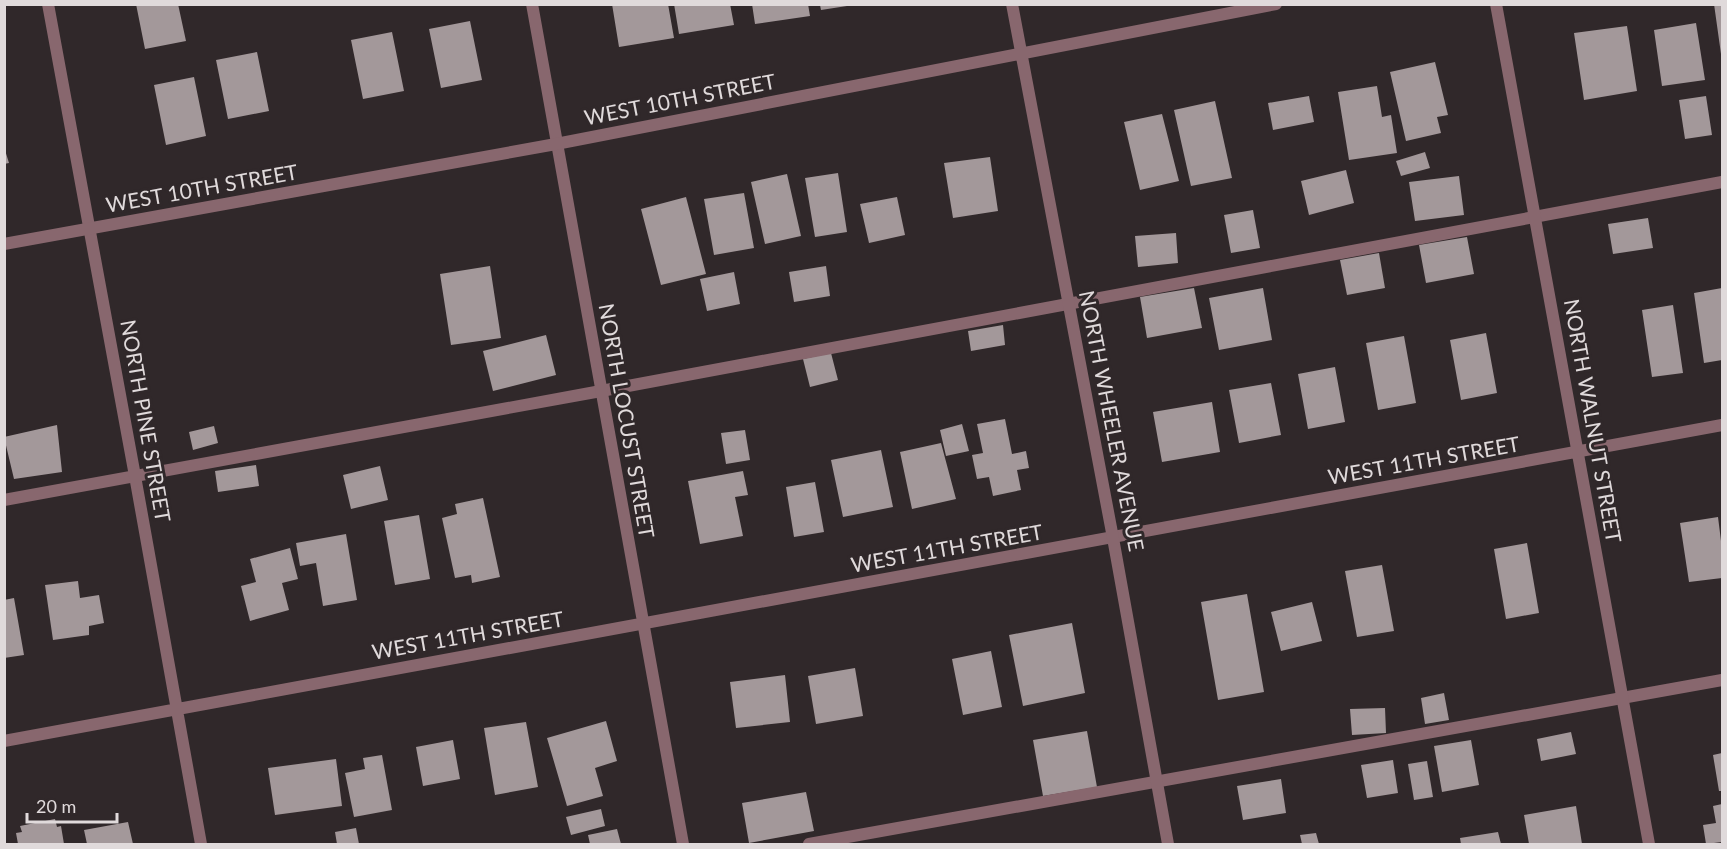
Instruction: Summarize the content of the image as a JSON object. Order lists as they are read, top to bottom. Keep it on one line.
{"streets":{"street":["WEST 10TH STREET","NORTH PINE STREET","NORTH LOCUST STREET","NORTH WHEELER AVENUE","NORTH WALNUT STREET","WEST 11TH STREET"]},"crossings":[["WEST 10TH STREET","NORTH PINE STREET"],["WEST 10TH STREET","NORTH LOCUST STREET"],["WEST 10TH STREET","NORTH WHEELER AVENUE"],["NORTH PINE STREET","WEST 11TH STREET"],["NORTH LOCUST STREET","WEST 11TH STREET"],["NORTH WHEELER AVENUE","WEST 11TH STREET"],["NORTH WALNUT STREET","WEST 11TH STREET"]],"scale_bar":"20 m"}
